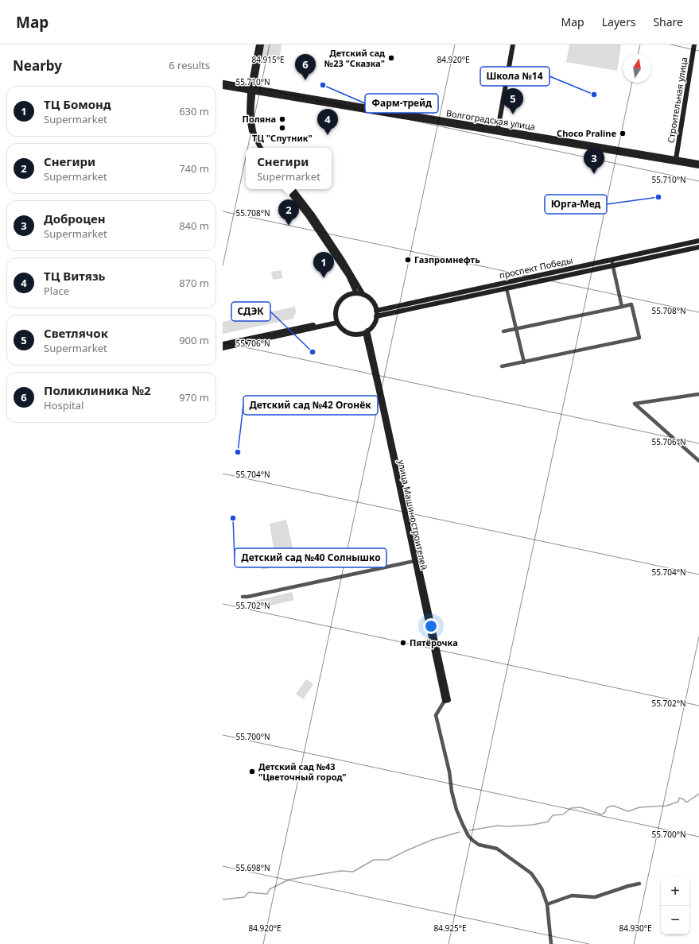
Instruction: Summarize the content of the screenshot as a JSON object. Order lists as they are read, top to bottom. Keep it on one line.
{"streets":{"main road":["Строительная улица","Волгоградская улица","проспект Победы","улица Машиностроителей"]},"crossings":[["Строительная улица","Волгоградская улица"],["проспект Победы","улица Машиностроителей"]],"places":["Детский сад №23 \"Сказка\"","Фарм-трейд","Школа №14","Поляна","ТЦ \"Спутник\"","Choco Praline","Юрга-Мед","Газпромнефть","СДЭК","Детский сад №42 Огонёк","Детский сад №40 Солнышко","Пятёрочка","Детский сад №43 \"Цветочный город\""],"north":"top","page":{"header":"Map","nav":["Map","Layers","Share"],"heading":["Nearby","6 results"],"pins":["6","5","4","3","2","1"],"list":[{"mark":"1","name":"ТЦ Бомонд","note":"Supermarket","value":"630 m"},{"mark":"2","name":"Снегири","note":"Supermarket","value":"740 m"},{"mark":"3","name":"Доброцен","note":"Supermarket","value":"840 m"},{"mark":"4","name":"ТЦ Витязь","note":"Place","value":"870 m"},{"mark":"5","name":"Светлячок","note":"Supermarket","value":"900 m"},{"mark":"6","name":"Поликлиника №2","note":"Hospital","value":"970 m"}],"popup":["Снегири","Supermarket"],"map_buttons":["+","−"]},"coordinates":["84.915°E","84.920°E","55.710°N","55.708°N","55.706°N","55.704°N","55.702°N","55.700°N","55.698°N","84.925°E","84.930°E"]}
